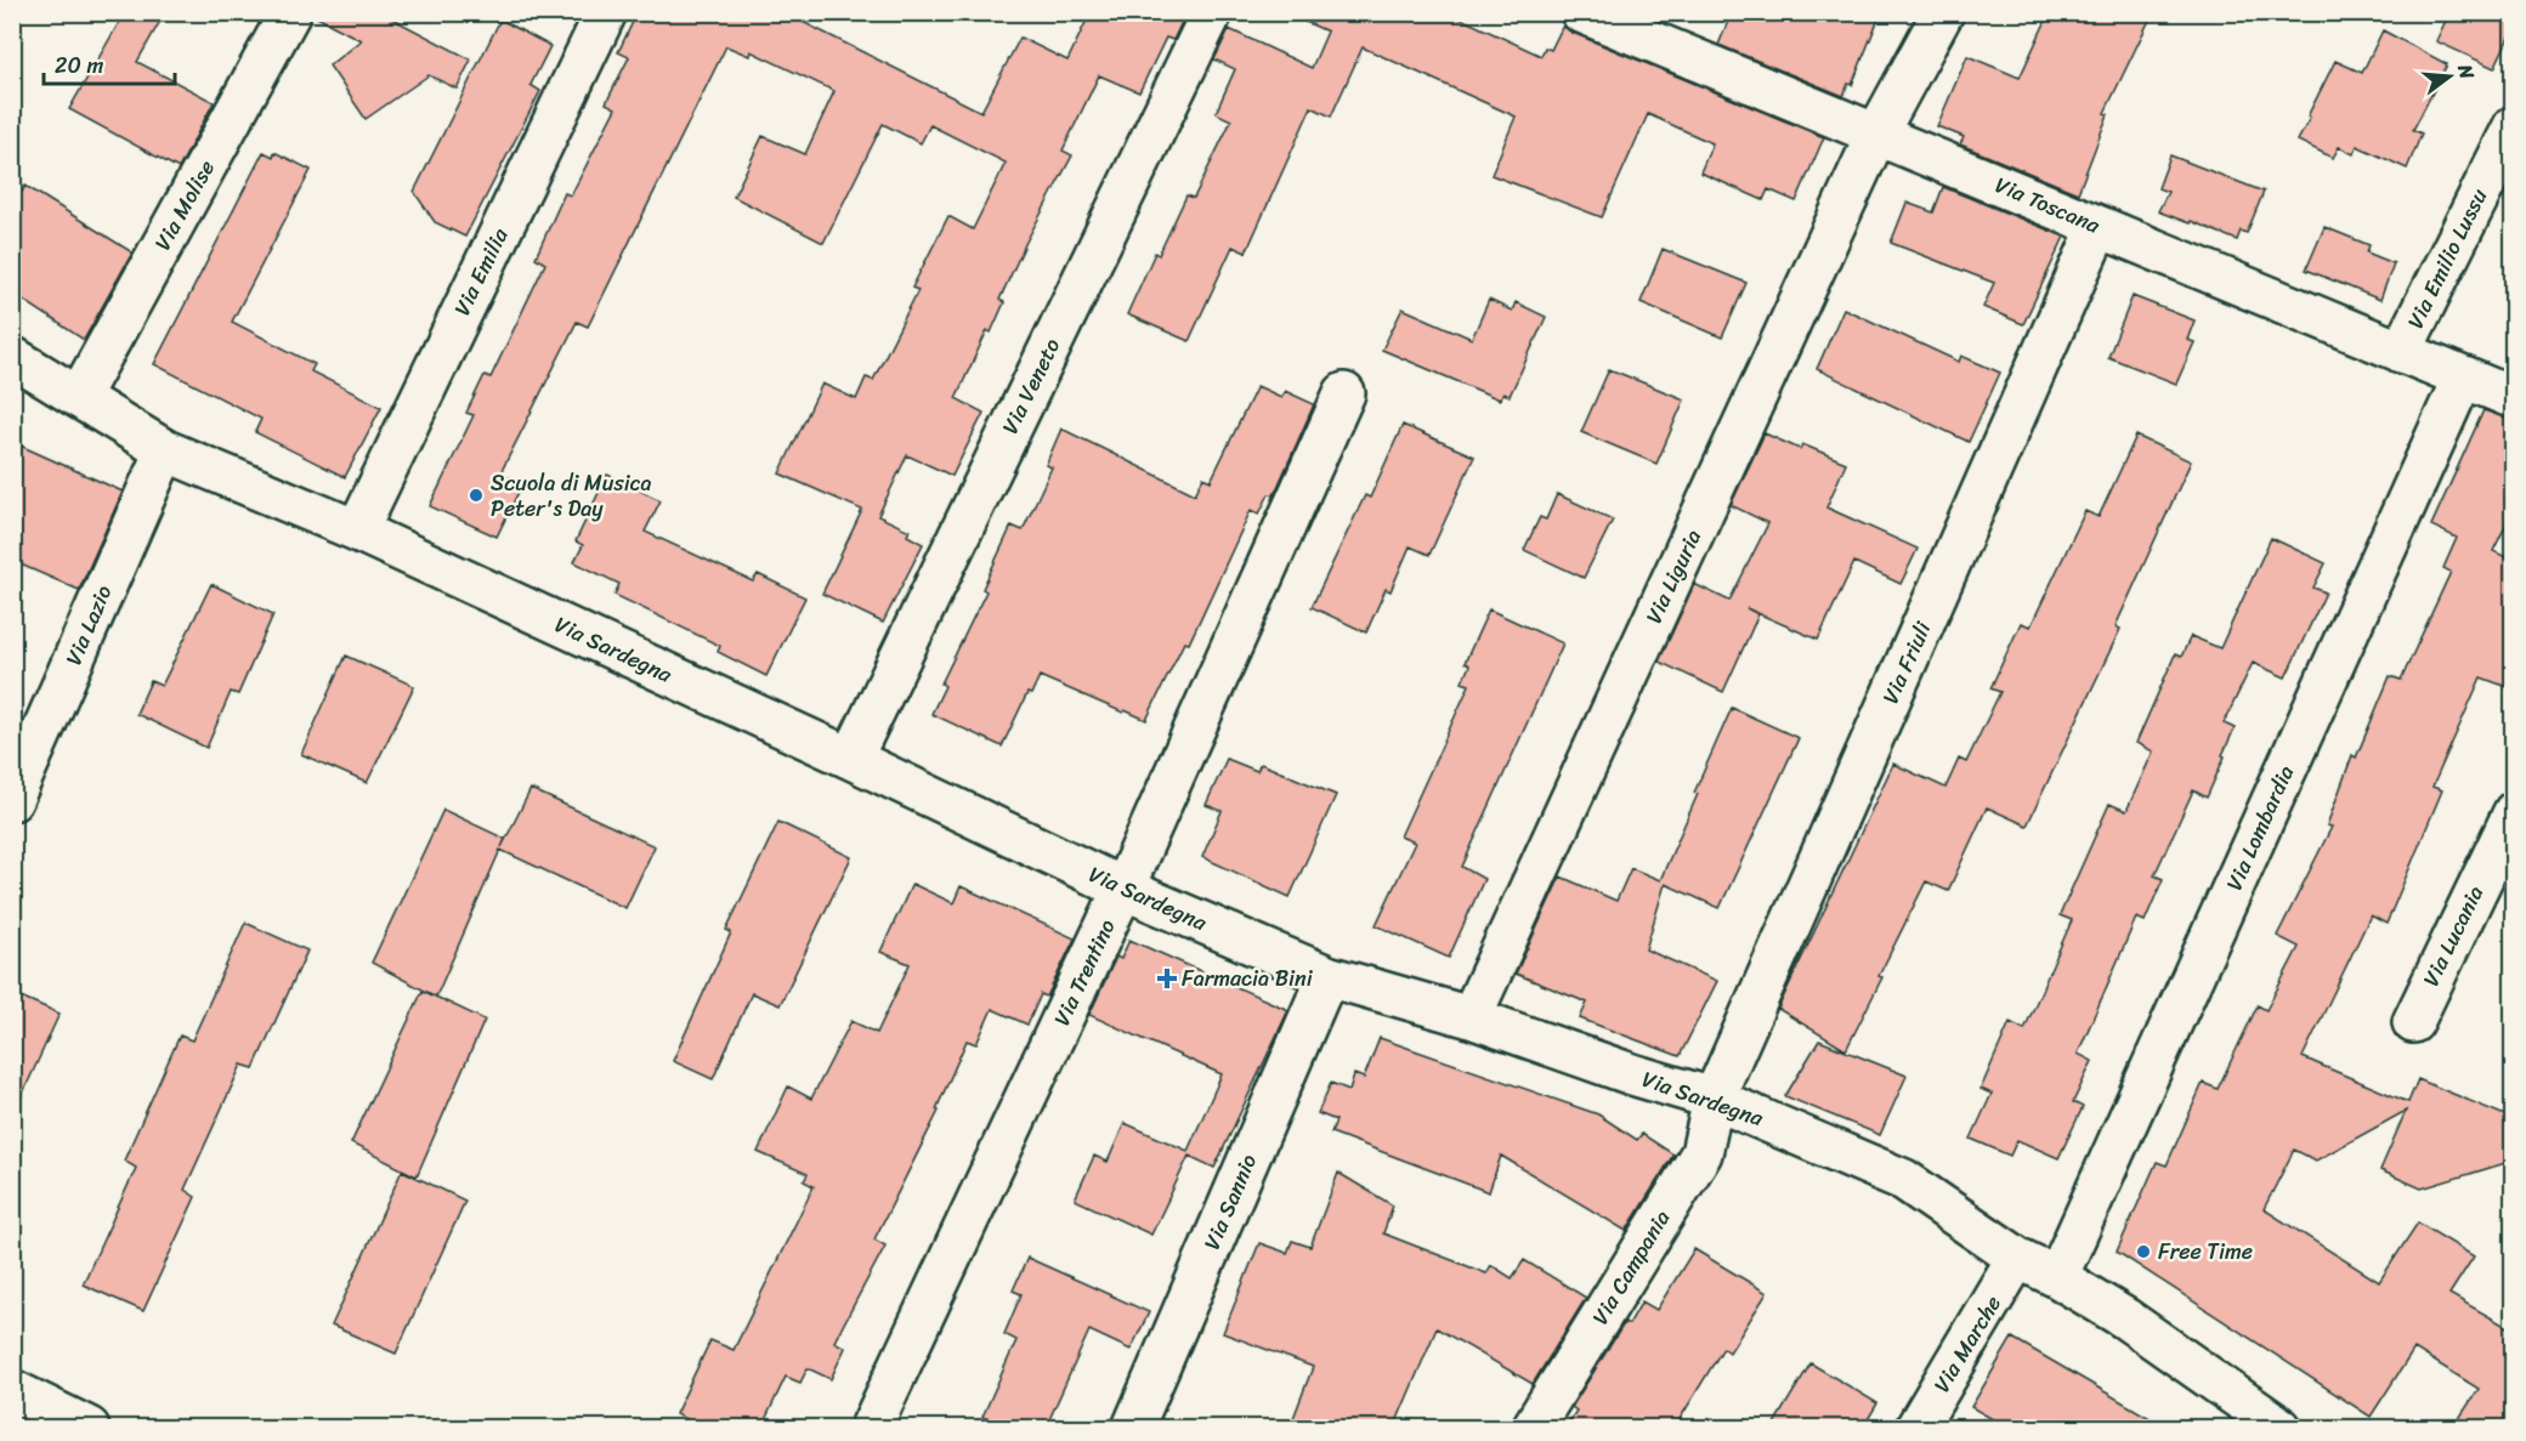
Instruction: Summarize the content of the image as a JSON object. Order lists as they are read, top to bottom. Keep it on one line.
{"streets":{"street":["Via Molise","Via Toscana","Via Emilio Lussu","Via Emilia","Via Veneto","Via Liguria","Via Lazio","Via Sardegna","Via Friuli","Via Lombardia","Via Lucania","Via Trentino","Via Sannio","Via Campania","Via Marche"]},"crossings":[["Via Molise","Via Sardegna"],["Via Toscana","Via Emilio Lussu"],["Via Toscana","Via Liguria"],["Via Toscana","Via Friuli"],["Via Toscana","Via Lombardia"],["Via Emilia","Via Sardegna"],["Via Veneto","Via Sardegna"],["Via Liguria","Via Sardegna"],["Via Lazio","Via Sardegna"],["Via Sardegna","Via Friuli"],["Via Sardegna","Via Lombardia"],["Via Sardegna","Via Trentino"],["Via Sardegna","Via Sannio"],["Via Sardegna","Via Campania"],["Via Sardegna","Via Marche"],["Via Friuli","Via Campania"]],"places":{"other":["Scuola di Musica Peter's Day","Free Time"],"health":["Farmacia Bini"]},"scale_bar":"20 m","north":"right"}
